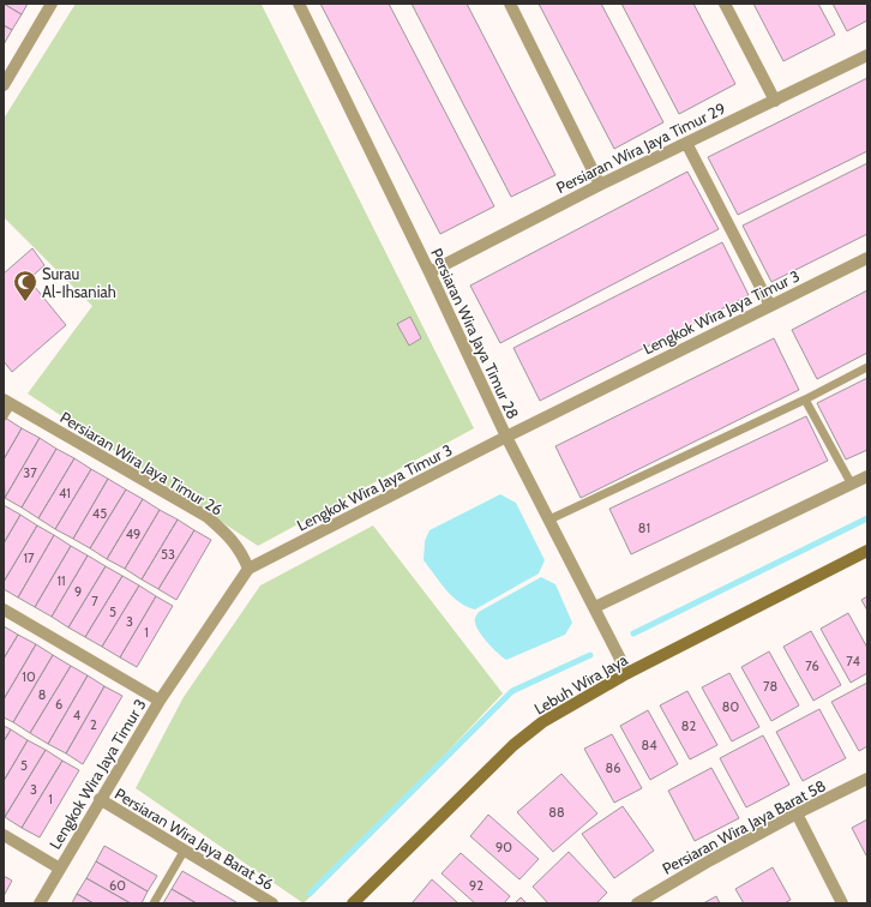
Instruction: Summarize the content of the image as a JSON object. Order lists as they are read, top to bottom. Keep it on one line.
{"streets":{"street":["Persiaran Wira Jaya Timur 29","Lengkok Wira Jaya Timur 3","Persiaran Wira Jaya Timur 28","Persiaran Wira Jaya Timur 26","Lebuh Wira Jaya","Persiaran Wira Jaya Barat 58","Persiaran Wira Jaya Barat 56"]},"crossings":[["Persiaran Wira Jaya Timur 29","Persiaran Wira Jaya Timur 28"],["Lengkok Wira Jaya Timur 3","Persiaran Wira Jaya Timur 28"],["Lengkok Wira Jaya Timur 3","Persiaran Wira Jaya Timur 26"],["Lengkok Wira Jaya Timur 3","Persiaran Wira Jaya Barat 56"],["Persiaran Wira Jaya Timur 28","Lebuh Wira Jaya"]],"places":{"mosque":["Surau Al-Ihsaniah"]},"house_numbers":["37","41","45","81","49","53","17","11","9","7","5","3","1","74","76","10","78","8","6","80","4","2","82","84","5","86","3","1","88","90","60","92"]}
